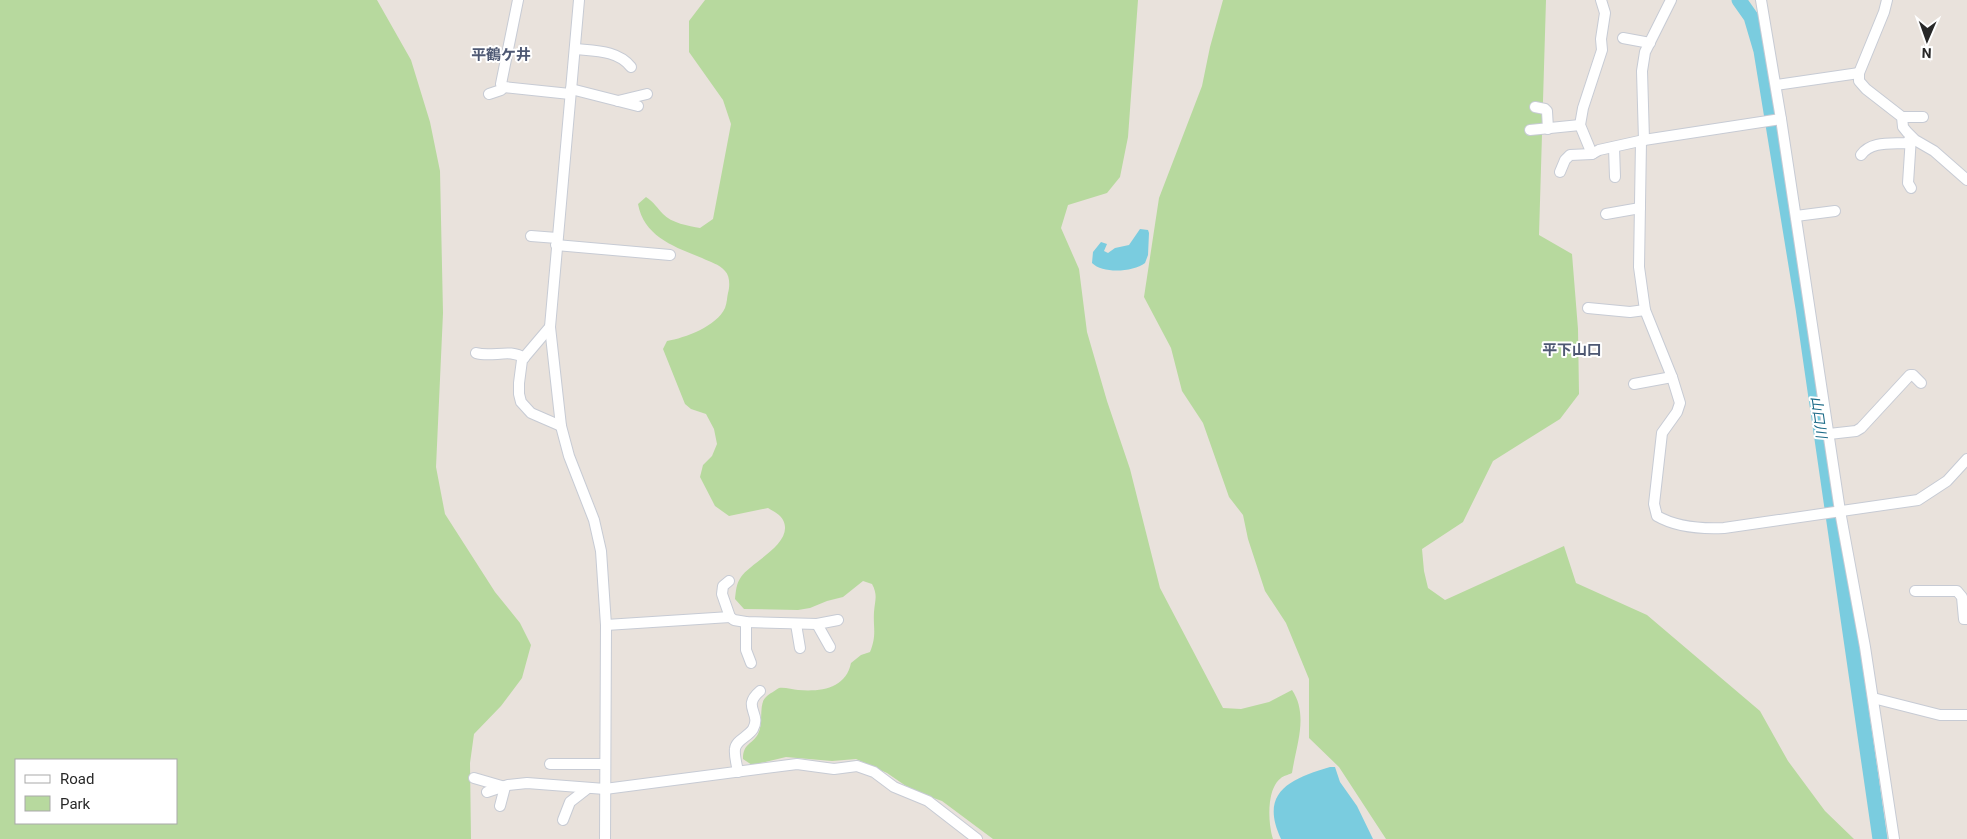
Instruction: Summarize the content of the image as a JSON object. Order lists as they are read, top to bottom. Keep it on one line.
{"districts":["平鶴ケ井","平下山口"],"water":["山口川"],"legend":["Road","Park"],"north":"bottom"}
